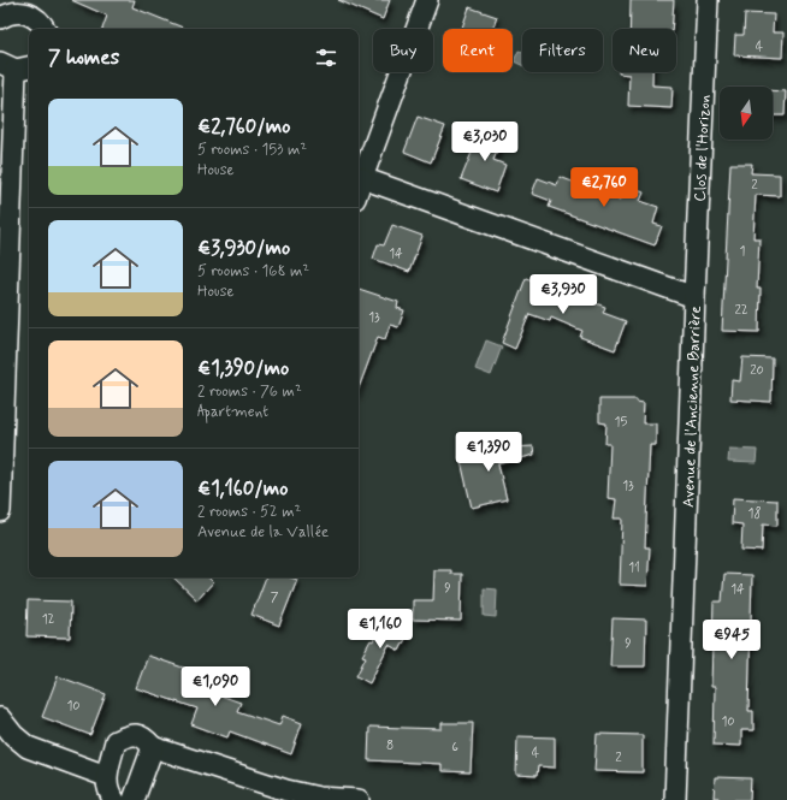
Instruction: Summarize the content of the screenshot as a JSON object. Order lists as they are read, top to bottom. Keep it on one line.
{"streets":{"street":["Clos de l'Horizon","Avenue de l'Ancienne Barrière"]},"crossings":[["Clos de l'Horizon","Avenue de l'Ancienne Barrière"]],"house_numbers":["4","2","1","14","22","13","20","15","13","18","11","9","14","7","12","9","10","10","8","6","4","2"],"north":"bottom","page":{"chip":["Buy","Rent","Filters","New"],"heading":"7 homes","list":[{"name":"€2,760/mo","note":"5 rooms · 153 m² · House"},{"name":"€3,930/mo","note":"5 rooms · 168 m² · House"},{"name":"€1,390/mo","note":"2 rooms · 76 m² · Apartment"},{"name":"€1,160/mo","note":"2 rooms · 52 m² · Avenue de la Vallée"}],"price":["€3,030","€2,760","€3,930","€1,390","€1,160","€945","€1,090"]}}
